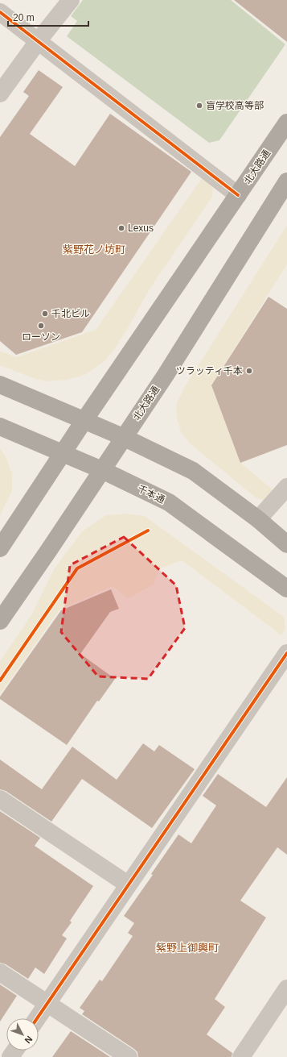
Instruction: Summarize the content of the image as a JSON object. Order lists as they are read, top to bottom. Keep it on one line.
{"streets":{"main road":["北大路通","千本通"]},"crossings":[["北大路通","千本通"]],"districts":["紫野花ノ坊町","紫野上御輿町"],"places":["盲学校高等部","Lexus","千北ビル","ローソン","ツラッティ千本"],"scale_bar":"20 m","north":"bottom right"}
